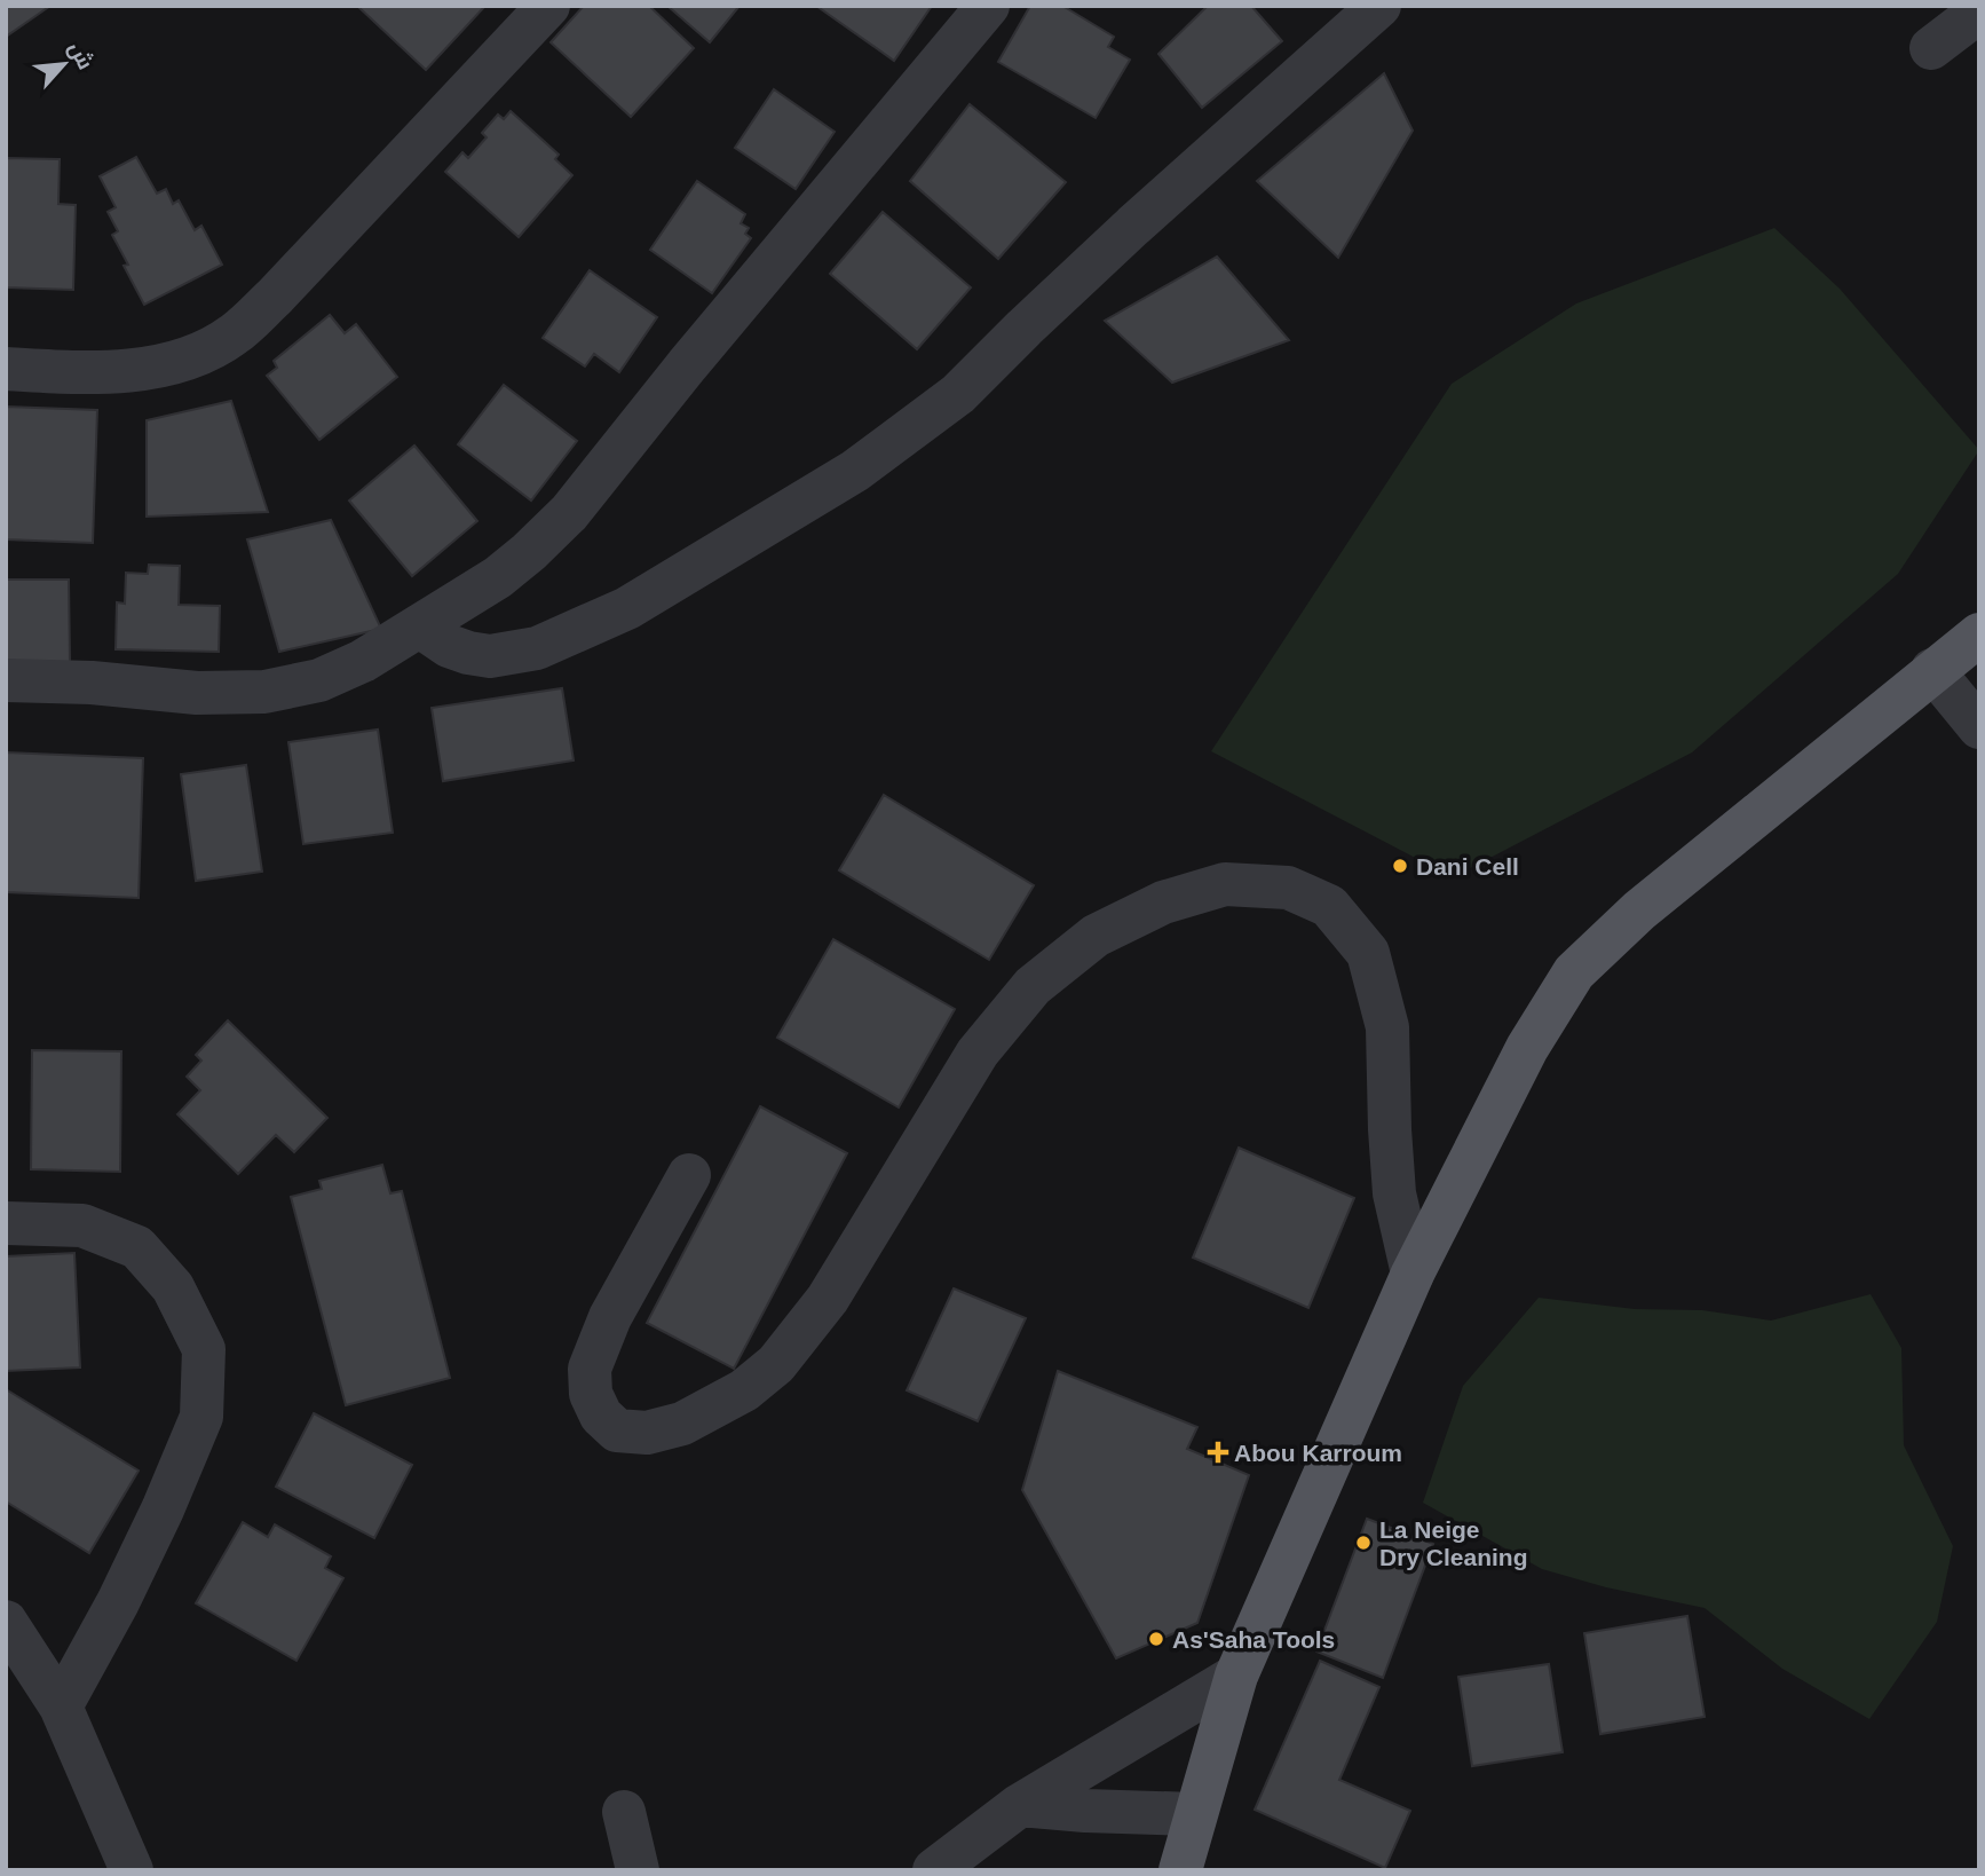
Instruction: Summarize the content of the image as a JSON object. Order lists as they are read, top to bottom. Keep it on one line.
{"places":{"other":["Dani Cell","La Neige Dry Cleaning","As'Saha Tools"],"health":["Abou Karroum"]},"north":"top right"}
